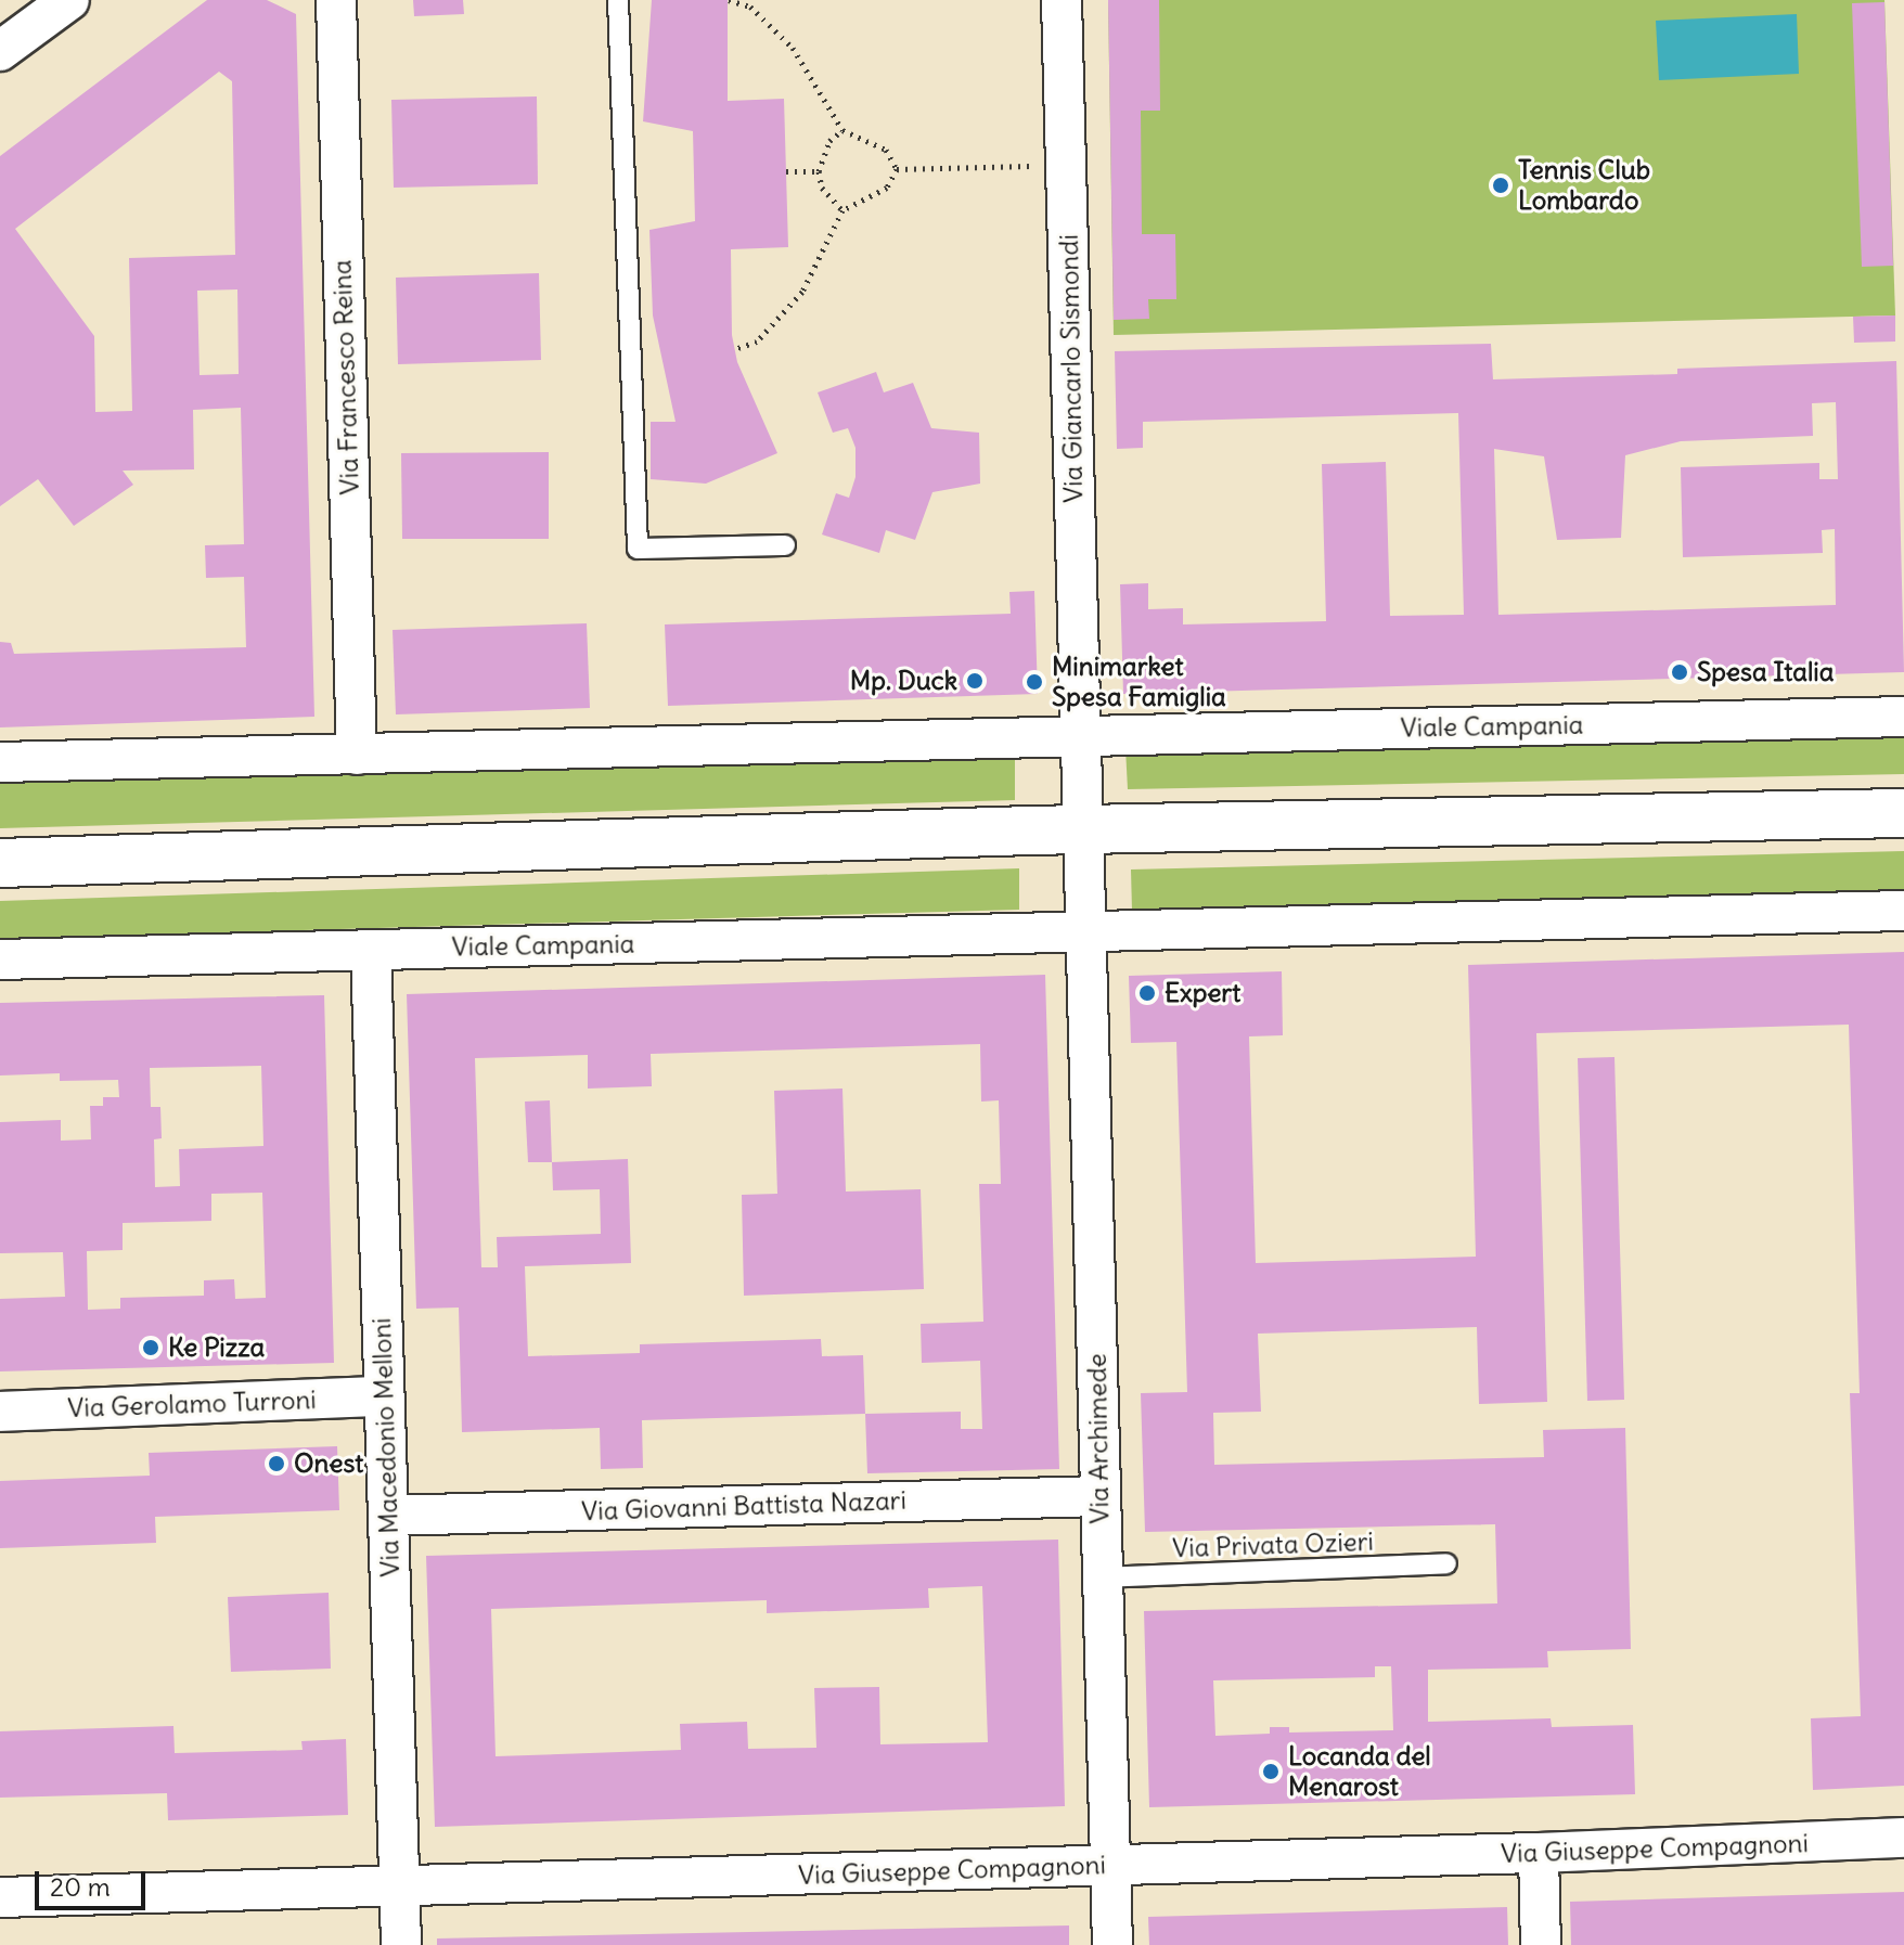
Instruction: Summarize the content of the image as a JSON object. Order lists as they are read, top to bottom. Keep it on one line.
{"streets":{"street":["Via Giancarlo Sismondi","Via Francesco Reina","Viale Campania","Via Gerolamo Turroni","Via Archimede","Via Macedonio Melloni","Via Giovanni Battista Nazari","Via Giuseppe Compagnoni"],"lane":["Via Privata Ozieri"]},"crossings":[["Via Giancarlo Sismondi","Viale Campania"],["Via Francesco Reina","Viale Campania"],["Viale Campania","Via Archimede"],["Viale Campania","Via Macedonio Melloni"],["Via Gerolamo Turroni","Via Macedonio Melloni"],["Via Archimede","Via Giovanni Battista Nazari"],["Via Archimede","Via Privata Ozieri"],["Via Archimede","Via Giuseppe Compagnoni"],["Via Macedonio Melloni","Via Giovanni Battista Nazari"],["Via Macedonio Melloni","Via Giuseppe Compagnoni"]],"places":["Tennis Club Lombardo","Spesa Italia","Mp. Duck","Minimarket Spesa Famiglia","Expert","Ke Pizza","Onest","Locanda del Menarost"],"scale_bar":"20 m"}
